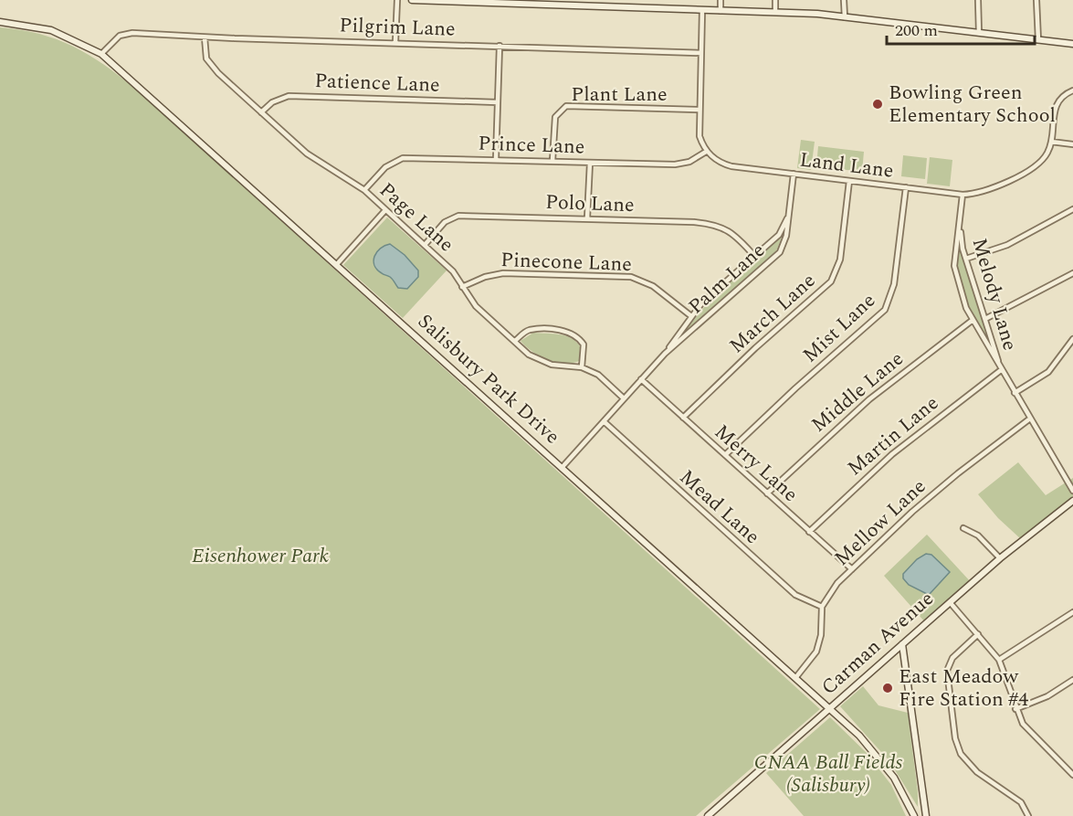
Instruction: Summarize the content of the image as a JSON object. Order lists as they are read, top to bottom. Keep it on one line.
{"streets":{"main road":["Salisbury Park Drive","Carman Avenue"],"street":["Pilgrim Lane","Patience Lane","Plant Lane","Prince Lane","Land Lane","Polo Lane","Page Lane","Pinecone Lane","Palm Lane","Melody Lane","March Lane","Mist Lane","Middle Lane","Martin Lane","Merry Lane","Mead Lane","Mellow Lane"]},"crossings":[["Pilgrim Lane","Page Lane"],["Pilgrim Lane","Salisbury Park Drive"],["Patience Lane","Page Lane"],["Plant Lane","Prince Lane"],["Prince Lane","Land Lane"],["Prince Lane","Page Lane"],["Land Lane","Palm Lane"],["Land Lane","Melody Lane"],["Land Lane","March Lane"],["Land Lane","Mist Lane"],["Polo Lane","Page Lane"],["Polo Lane","Palm Lane"],["Page Lane","Pinecone Lane"],["Page Lane","Palm Lane"],["Pinecone Lane","Palm Lane"],["Palm Lane","Salisbury Park Drive"],["Palm Lane","Merry Lane"],["Palm Lane","Mead Lane"],["Melody Lane","Middle Lane"],["Melody Lane","Martin Lane"],["Melody Lane","Mellow Lane"],["March Lane","Merry Lane"],["Mist Lane","Merry Lane"],["Salisbury Park Drive","Mellow Lane"],["Salisbury Park Drive","Carman Avenue"],["Middle Lane","Merry Lane"],["Martin Lane","Merry Lane"],["Merry Lane","Mellow Lane"],["Mead Lane","Mellow Lane"]],"parks":["Eisenhower Park","CNAA Ball Fields (Salisbury)"],"places":["Bowling Green Elementary School","East Meadow Fire Station #4"],"scale_bar":"200 m"}
